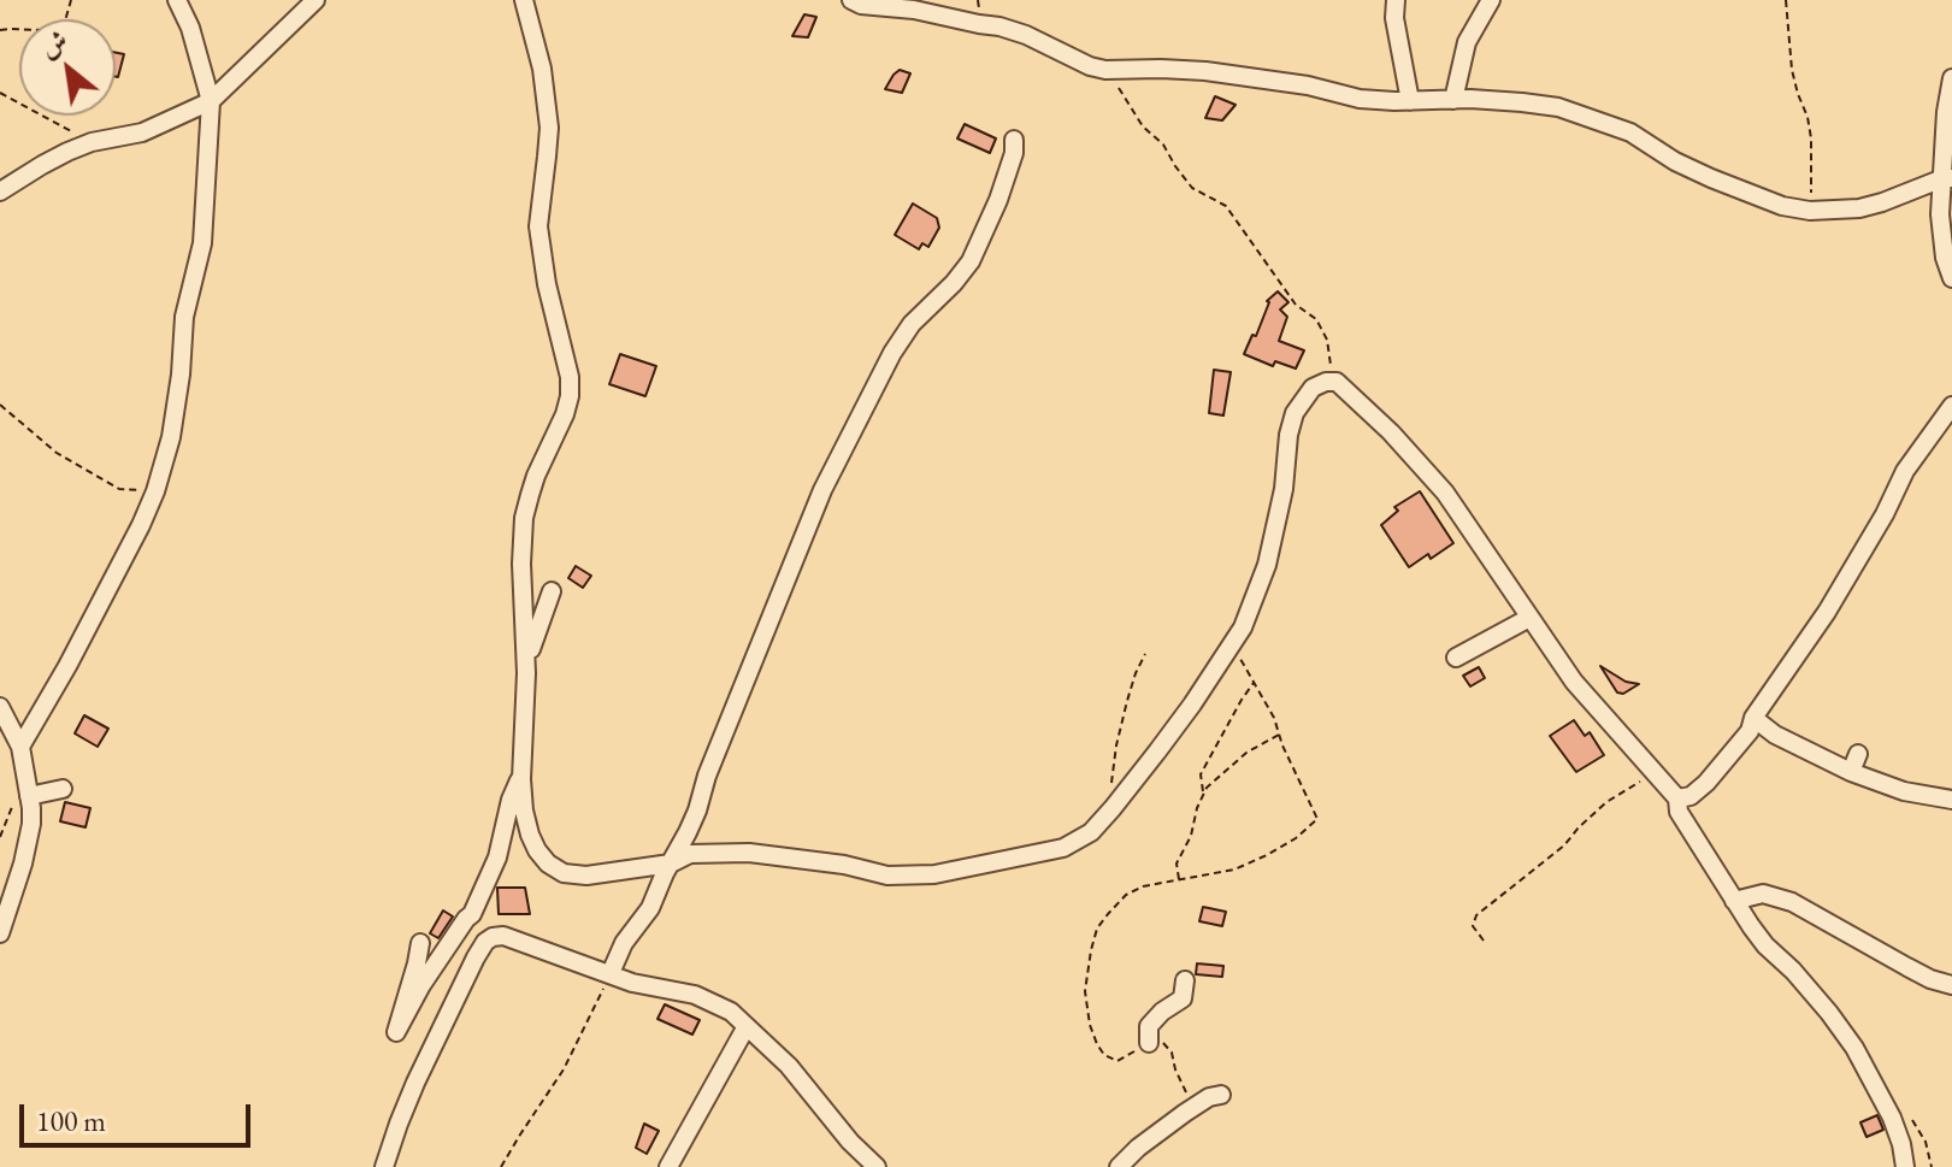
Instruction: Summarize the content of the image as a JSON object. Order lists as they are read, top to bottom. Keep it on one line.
{"scale_bar":"100 m","north":"top left"}
